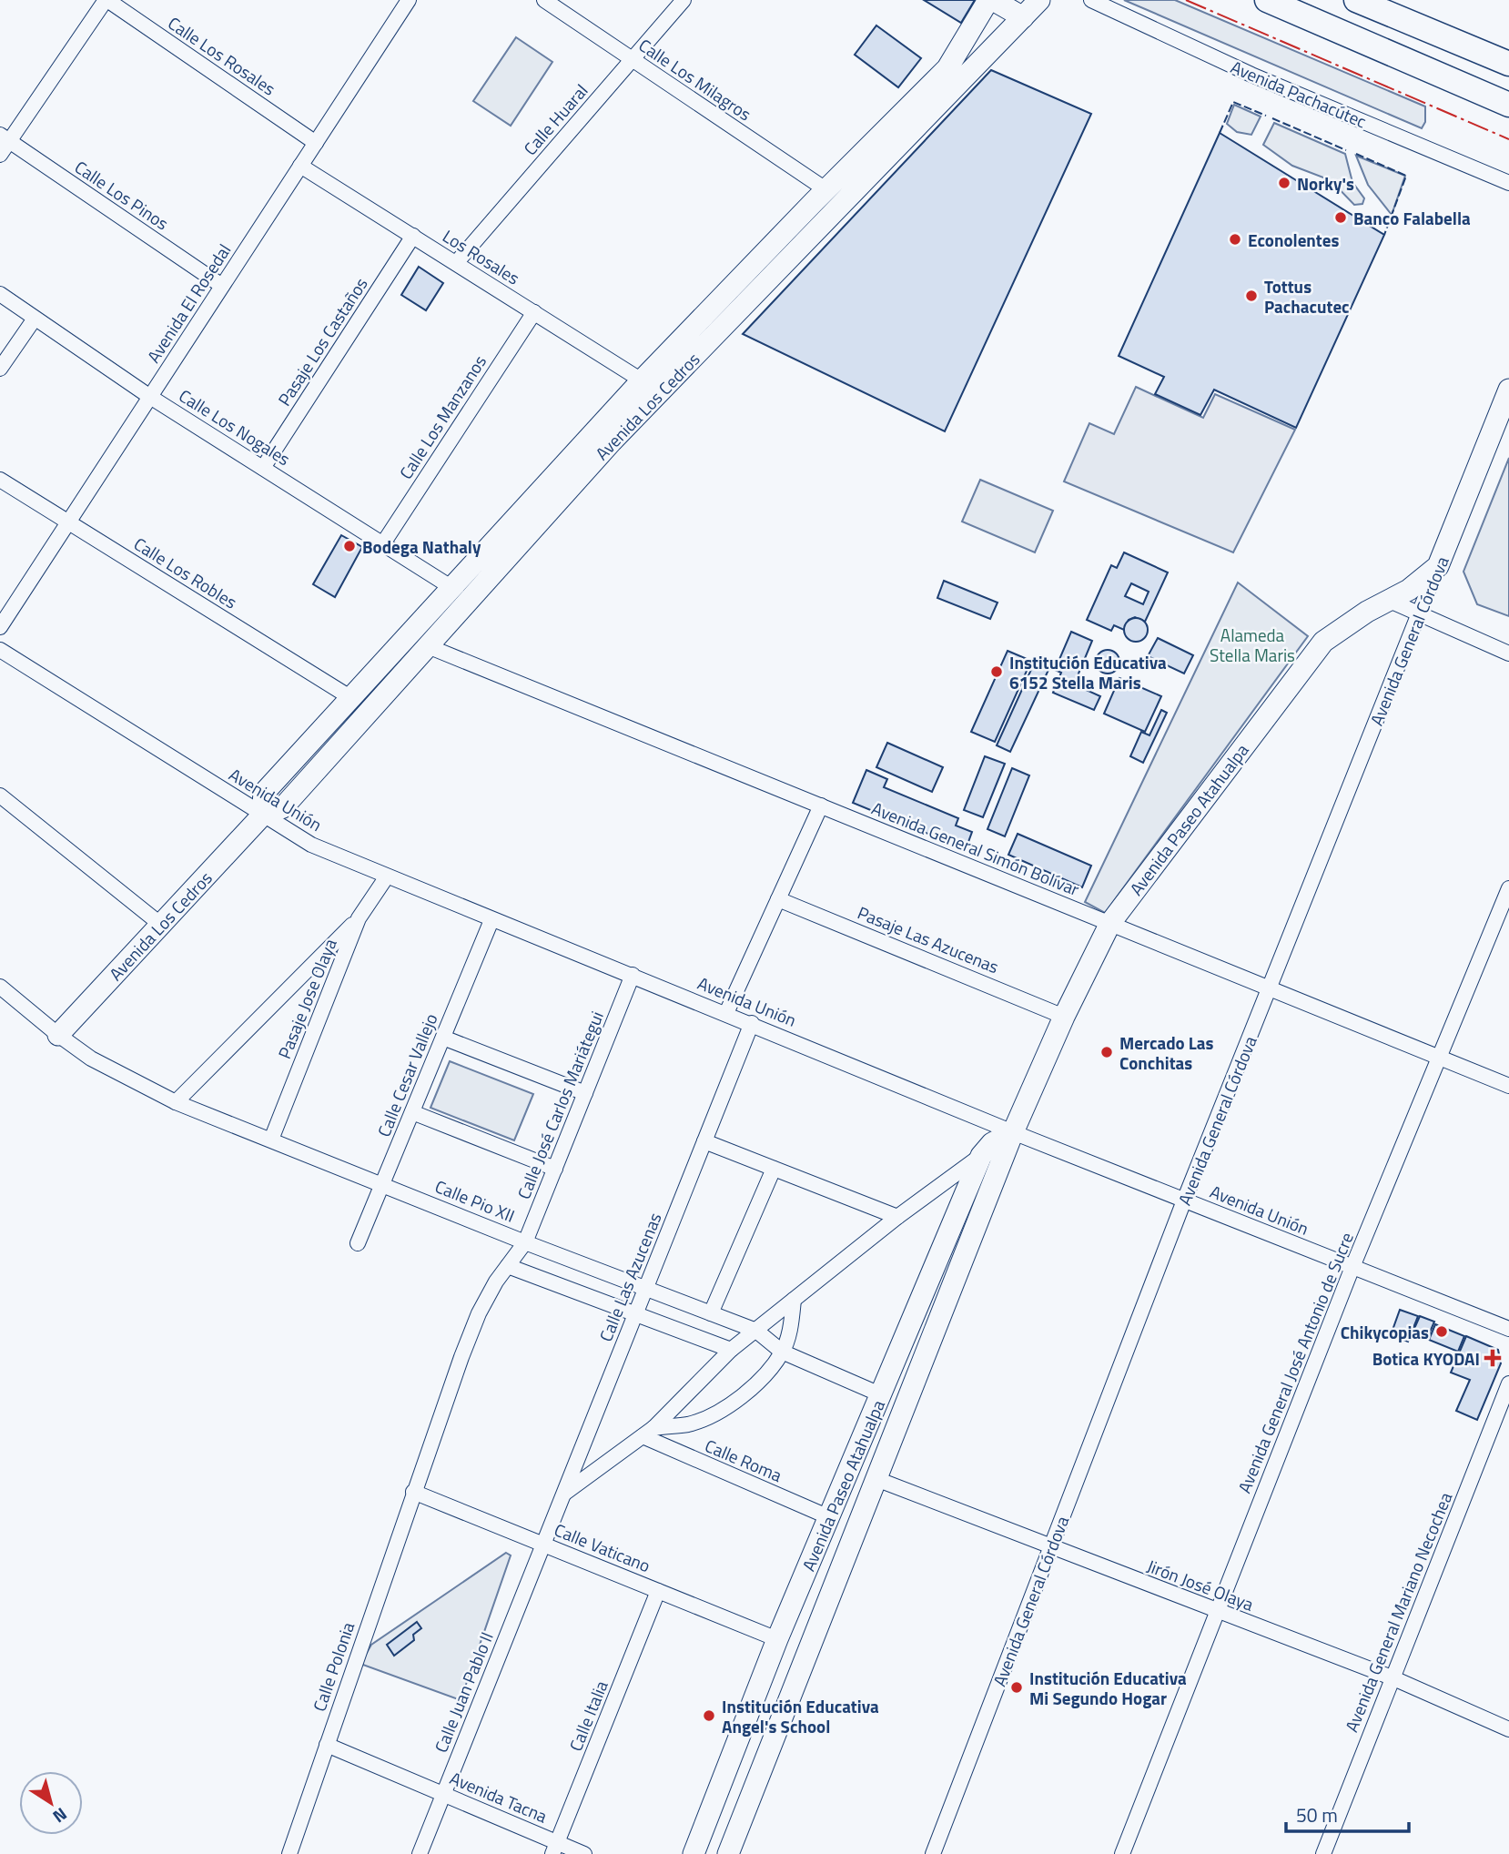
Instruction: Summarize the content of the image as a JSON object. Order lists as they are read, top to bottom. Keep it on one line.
{"streets":{"street":["Calle Los Rosales","Calle Los Milagros","Avenida Pachacútec","Calle Huaral","Calle Los Pinos","Los Rosales","Avenida El Rosedal","Pasaje Los Castaños","Avenida Los Cedros","Calle Los Manzanos","Calle Los Nogales","Calle Los Robles","Avenida General Córdova","Avenida Unión","Avenida Paseo Atahualpa","Avenida General Simón Bolívar","Pasaje Las Azucenas","Pasaje Jose Olaya","Calle Cesar Vallejo","Calle José Carlos Mariátegui","Calle Pio XII","Calle Las Azucenas","Avenida General José Antonio de Sucre","Calle Roma","Calle Vaticano","Jirón José Olaya","Avenida General Mariano Necochea","Calle Polonia","Calle Juan Pablo II","Calle Italia","Avenida Tacna"]},"crossings":[["Calle Los Rosales","Avenida El Rosedal"],["Calle Los Milagros","Calle Huaral"],["Calle Los Milagros","Avenida Los Cedros"],["Calle Huaral","Los Rosales"],["Calle Los Pinos","Avenida El Rosedal"],["Los Rosales","Avenida El Rosedal"],["Los Rosales","Pasaje Los Castaños"],["Los Rosales","Avenida Los Cedros"],["Los Rosales","Calle Los Manzanos"],["Avenida El Rosedal","Calle Los Nogales"],["Avenida El Rosedal","Calle Los Robles"],["Pasaje Los Castaños","Calle Los Nogales"],["Avenida Los Cedros","Calle Los Nogales"],["Avenida Los Cedros","Calle Los Robles"],["Avenida Los Cedros","Avenida Unión"],["Avenida Los Cedros","Avenida General Simón Bolívar"],["Avenida Los Cedros","Calle Pio XII"],["Calle Los Manzanos","Calle Los Nogales"],["Avenida General Córdova","Avenida Unión"],["Avenida General Córdova","Avenida Paseo Atahualpa"],["Avenida General Córdova","Avenida General Simón Bolívar"],["Avenida General Córdova","Jirón José Olaya"],["Avenida Unión","Avenida Paseo Atahualpa"],["Avenida Unión","Pasaje Jose Olaya"],["Avenida Unión","Calle Cesar Vallejo"],["Avenida Unión","Calle José Carlos Mariátegui"],["Avenida Unión","Calle Las Azucenas"],["Avenida Unión","Avenida General José Antonio de Sucre"],["Avenida Paseo Atahualpa","Avenida General Simón Bolívar"],["Avenida Paseo Atahualpa","Pasaje Las Azucenas"],["Avenida Paseo Atahualpa","Calle Pio XII"],["Avenida Paseo Atahualpa","Calle Roma"],["Avenida Paseo Atahualpa","Calle Vaticano"],["Avenida Paseo Atahualpa","Jirón José Olaya"],["Avenida General Simón Bolívar","Avenida General José Antonio de Sucre"],["Pasaje Jose Olaya","Calle Pio XII"],["Calle Cesar Vallejo","Calle Pio XII"],["Calle José Carlos Mariátegui","Calle Pio XII"],["Calle José Carlos Mariátegui","Calle Vaticano"],["Calle José Carlos Mariátegui","Calle Polonia"],["Calle Pio XII","Calle Las Azucenas"],["Calle Las Azucenas","Calle Vaticano"],["Calle Las Azucenas","Calle Juan Pablo II"],["Avenida General José Antonio de Sucre","Jirón José Olaya"],["Calle Vaticano","Calle Polonia"],["Calle Vaticano","Calle Juan Pablo II"],["Calle Vaticano","Calle Italia"],["Jirón José Olaya","Avenida General Mariano Necochea"],["Calle Polonia","Avenida Tacna"],["Calle Juan Pablo II","Avenida Tacna"],["Calle Italia","Avenida Tacna"]],"parks":["Alameda Stella Maris"],"places":{"other":["Norky's","Banco Falabella","Econolentes","Tottus Pachacutec","Bodega Nathaly","Institución Educativa 6152 Stella Maris","Mercado Las Conchitas","Chikycopias","Institución Educativa Mi Segundo Hogar","Institución Educativa Angel's School"],"health":["Botica KYODAI"]},"scale_bar":"50 m","north":"bottom right"}
